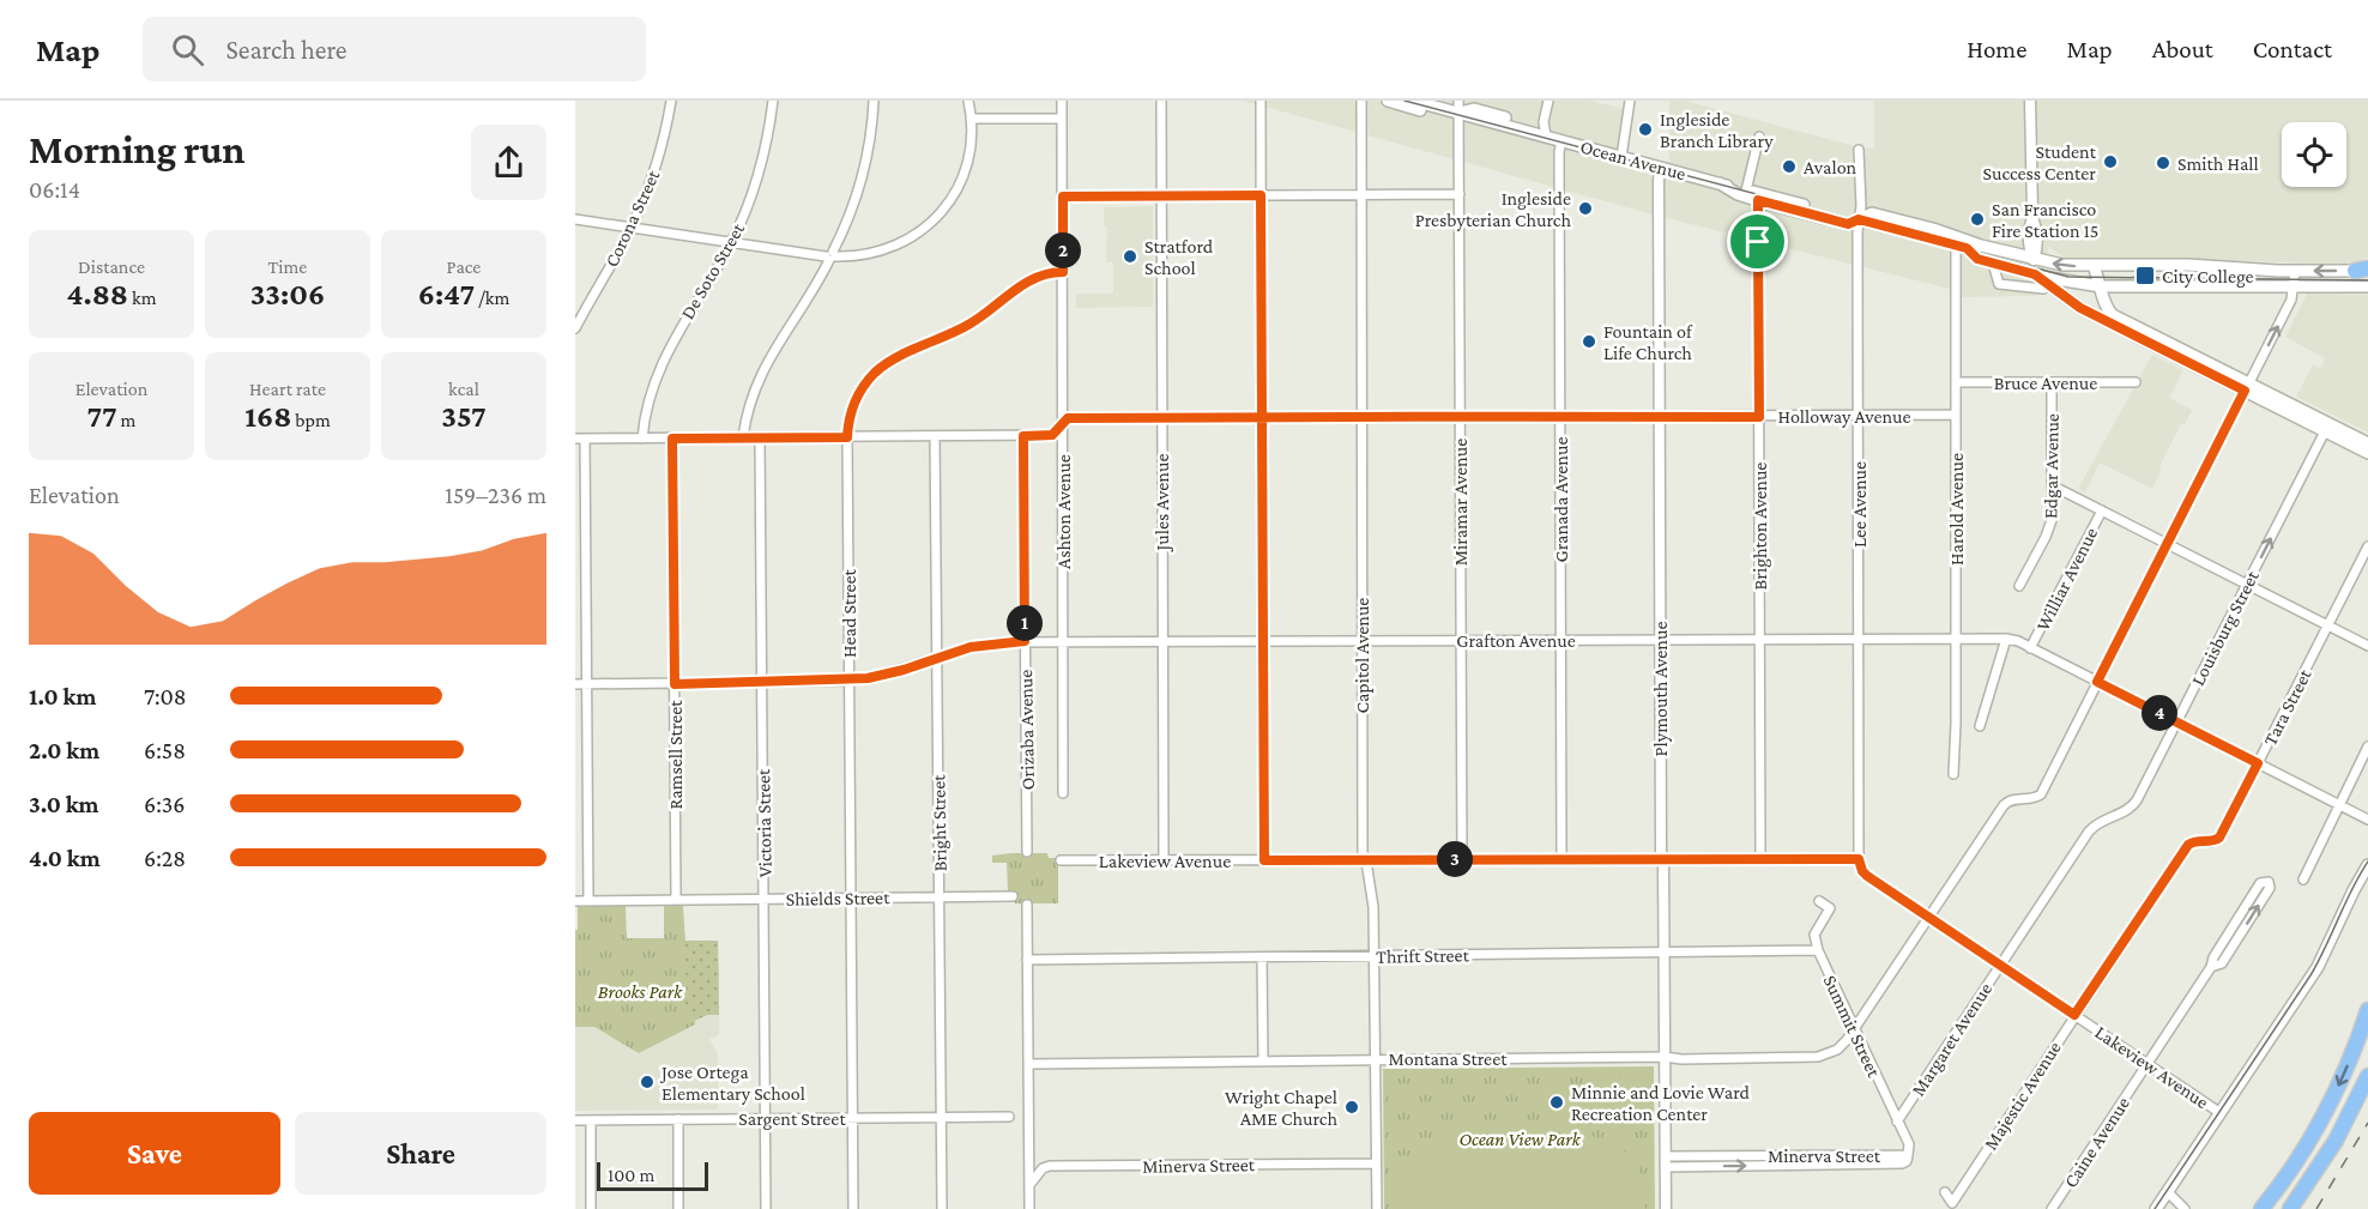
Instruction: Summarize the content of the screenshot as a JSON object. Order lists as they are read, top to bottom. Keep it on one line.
{"streets":{"main road":["Ocean Avenue"],"street":["Corona Street","De Soto Street","Bruce Avenue","Holloway Avenue","Edgar Avenue","Granada Avenue","Jules Avenue","Miramar Avenue","Lee Avenue","Harold Avenue","Ashton Avenue","Brighton Avenue","Williar Avenue","Head Street","Louisburg Street","Grafton Avenue","Capitol Avenue","Plymouth Avenue","Tara Street","Orizaba Avenue","Ramsell Street","Victoria Street","Bright Street","Lakeview Avenue","Shields Street","Thrift Street","Summit Street","Margaret Avenue","Montana Street","Majestic Avenue","Sargent Street","Caine Avenue","Minerva Street"]},"crossings":[["Ocean Avenue","Granada Avenue"],["Ocean Avenue","Miramar Avenue"],["Ocean Avenue","Lee Avenue"],["Ocean Avenue","Harold Avenue"],["Ocean Avenue","Brighton Avenue"],["Ocean Avenue","Plymouth Avenue"],["De Soto Street","Holloway Avenue"],["Bruce Avenue","Edgar Avenue"],["Bruce Avenue","Harold Avenue"],["Holloway Avenue","Granada Avenue"],["Holloway Avenue","Jules Avenue"],["Holloway Avenue","Miramar Avenue"],["Holloway Avenue","Lee Avenue"],["Holloway Avenue","Harold Avenue"],["Holloway Avenue","Ashton Avenue"],["Holloway Avenue","Brighton Avenue"],["Holloway Avenue","Head Street"],["Holloway Avenue","Capitol Avenue"],["Holloway Avenue","Plymouth Avenue"],["Holloway Avenue","Orizaba Avenue"],["Holloway Avenue","Ramsell Street"],["Holloway Avenue","Victoria Street"],["Holloway Avenue","Bright Street"],["Granada Avenue","Grafton Avenue"],["Granada Avenue","Lakeview Avenue"],["Jules Avenue","Grafton Avenue"],["Jules Avenue","Lakeview Avenue"],["Miramar Avenue","Grafton Avenue"],["Miramar Avenue","Lakeview Avenue"],["Lee Avenue","Grafton Avenue"],["Lee Avenue","Lakeview Avenue"],["Harold Avenue","Grafton Avenue"],["Ashton Avenue","Head Street"],["Ashton Avenue","Grafton Avenue"],["Brighton Avenue","Grafton Avenue"],["Brighton Avenue","Lakeview Avenue"],["Head Street","Grafton Avenue"],["Head Street","Shields Street"],["Head Street","Sargent Street"],["Louisburg Street","Margaret Avenue"],["Grafton Avenue","Capitol Avenue"],["Grafton Avenue","Plymouth Avenue"],["Grafton Avenue","Orizaba Avenue"],["Grafton Avenue","Ramsell Street"],["Grafton Avenue","Victoria Street"],["Grafton Avenue","Bright Street"],["Capitol Avenue","Lakeview Avenue"],["Capitol Avenue","Thrift Street"],["Capitol Avenue","Montana Street"],["Capitol Avenue","Minerva Street"],["Plymouth Avenue","Lakeview Avenue"],["Plymouth Avenue","Thrift Street"],["Plymouth Avenue","Montana Street"],["Plymouth Avenue","Minerva Street"],["Tara Street","Majestic Avenue"],["Ramsell Street","Shields Street"],["Victoria Street","Shields Street"],["Victoria Street","Sargent Street"],["Bright Street","Shields Street"],["Bright Street","Sargent Street"],["Lakeview Avenue","Margaret Avenue"],["Lakeview Avenue","Montana Street"],["Lakeview Avenue","Majestic Avenue"],["Lakeview Avenue","Caine Avenue"],["Thrift Street","Summit Street"],["Summit Street","Margaret Avenue"],["Summit Street","Montana Street"],["Summit Street","Minerva Street"]],"one_way":["Louisburg Street"],"parks":["Brooks Park","Ocean View Park"],"places":{"other":["Ingleside Branch Library","Student Success Center","Smith Hall","Avalon","Ingleside Presbyterian Church","San Francisco Fire Station 15","Stratford School","Fountain of Life Church","Jose Ortega Elementary School","Minnie and Lovie Ward Recreation Center","Wright Chapel AME Church"],"transit":["City College"]},"scale_bar":"100 m","page":{"header":"Map","search":"Search here","nav":["Home","Map","About","Contact"],"heading":["Morning run","06:14"],"stats":[["Distance","4.88 km"],["Time","33:06"],["Pace","6:47 /km"],["Elevation","77 m"],["Heart rate","168 bpm"],["kcal","357"]],"pins":["2","1","4","3"],"chart":["Elevation","159–236 m"],"list":[{"name":"1.0 km","note":"7:08"},{"name":"2.0 km","note":"6:58"},{"name":"3.0 km","note":"6:36"},{"name":"4.0 km","note":"6:28"}],"buttons":["Save","Share"],"scale":"100 m"}}
